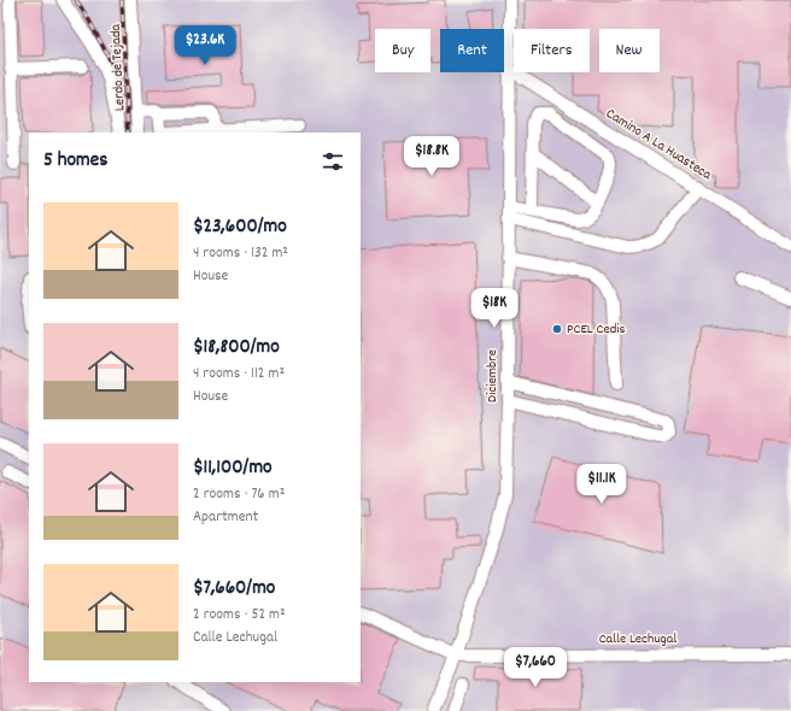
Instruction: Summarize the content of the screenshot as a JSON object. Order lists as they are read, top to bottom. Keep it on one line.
{"streets":{"street":["Lerdo de Tejada","Camino A La Huasteca","Diciembre","Calle Lechugal"]},"crossings":[["Camino A La Huasteca","Diciembre"],["Diciembre","Calle Lechugal"]],"places":["PCEL Cedis"],"page":{"price":["$23.6K","$18.8K","$18K","$11.1K","$7,660"],"chip":["Buy","Rent","Filters","New"],"heading":"5 homes","list":[{"name":"$23,600/mo","note":"4 rooms · 132 m² · House"},{"name":"$18,800/mo","note":"4 rooms · 112 m² · House"},{"name":"$11,100/mo","note":"2 rooms · 76 m² · Apartment"},{"name":"$7,660/mo","note":"2 rooms · 52 m² · Calle Lechugal"}]}}
